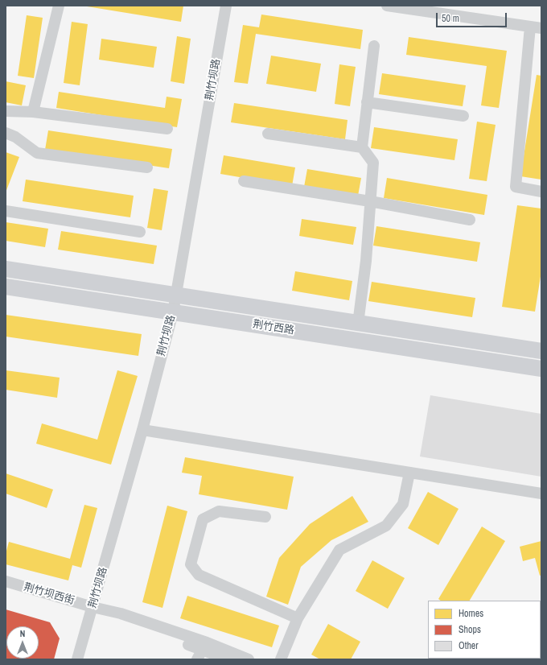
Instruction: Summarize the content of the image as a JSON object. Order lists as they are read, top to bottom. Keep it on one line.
{"streets":{"main road":["荆竹西路"],"street":["荆竹坝路","荆竹坝西街"]},"crossings":[["荆竹坝路","荆竹西路"],["荆竹坝路","荆竹坝西街"]],"legend":["Homes","Shops","Other"],"scale_bar":"50 m","north":"top"}
